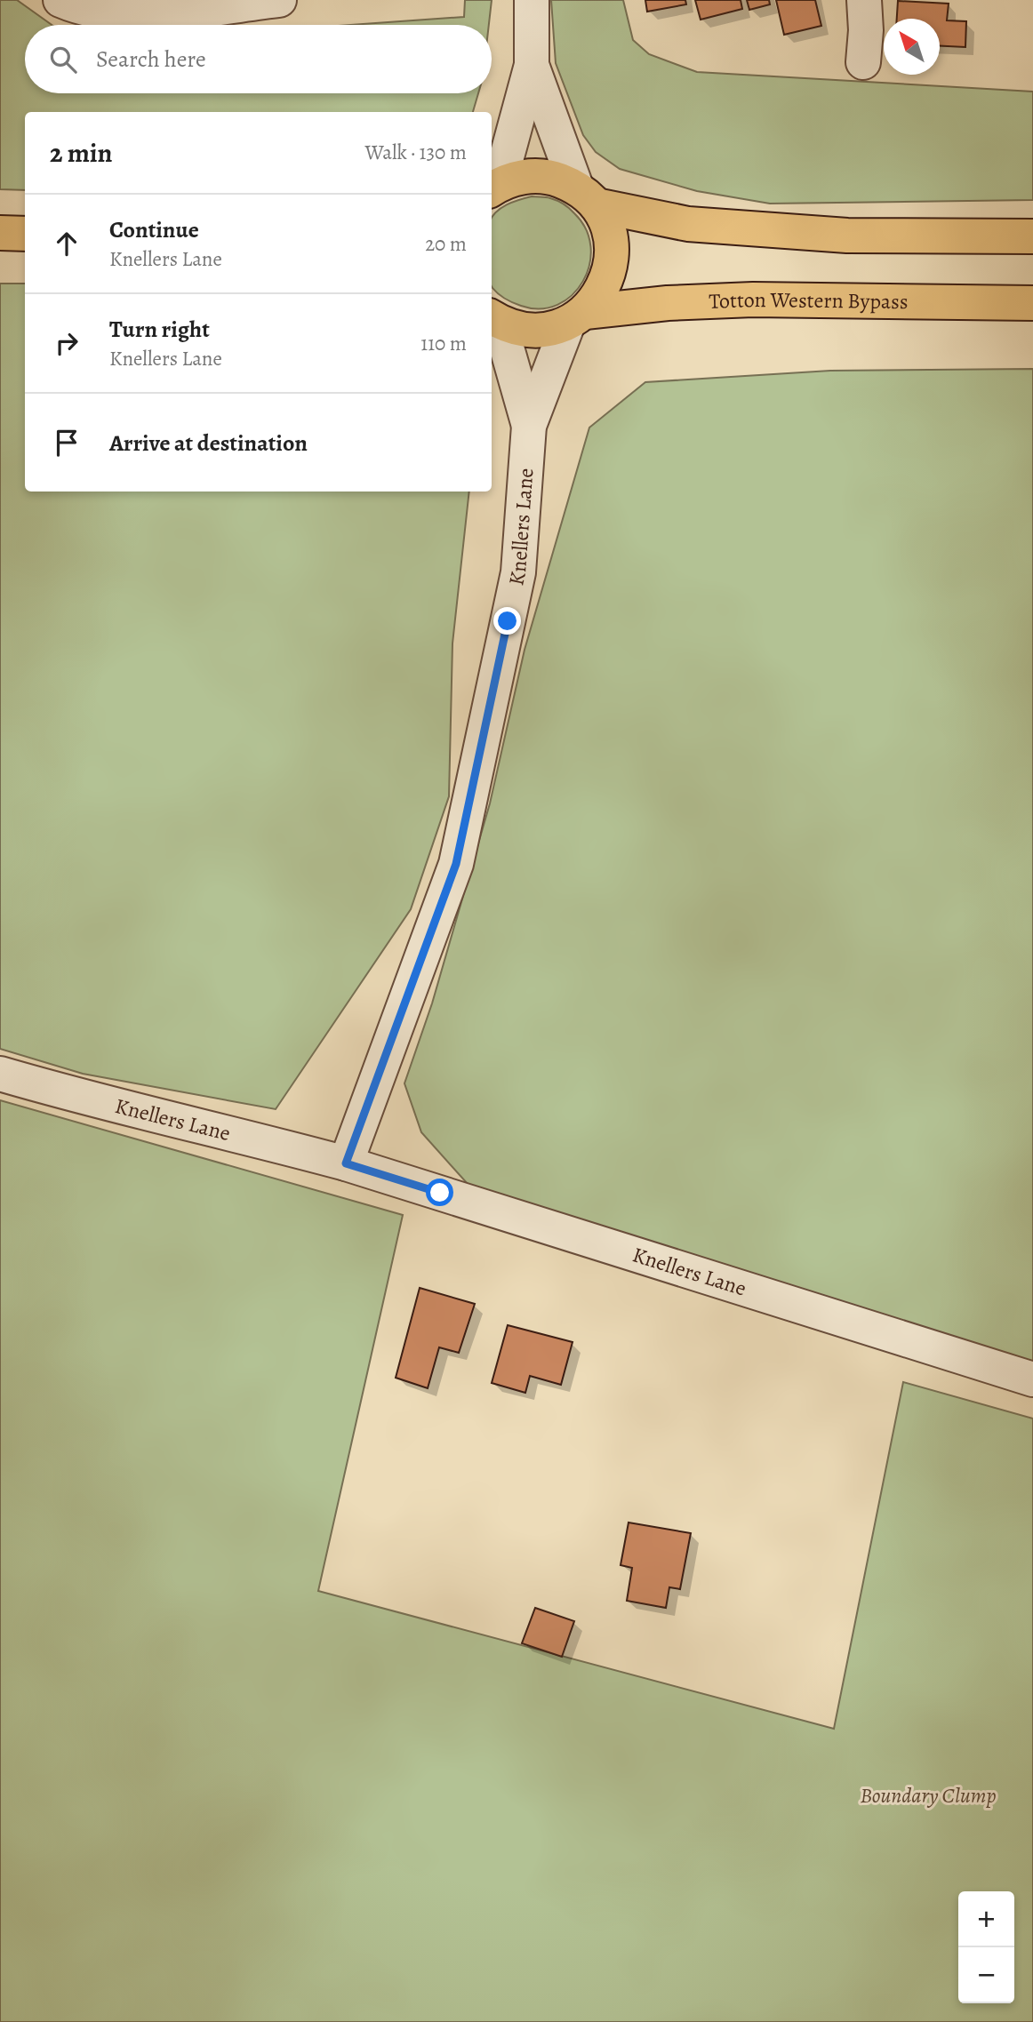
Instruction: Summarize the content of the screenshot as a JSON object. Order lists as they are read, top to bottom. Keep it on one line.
{"streets":{"main road":["Totton Western Bypass"],"street":["Knellers Lane"]},"crossings":[["Totton Western Bypass","Knellers Lane"]],"parks":["Boundary Clump"],"north":"top left","page":{"search":"Search here","heading":["2 min","Walk · 130 m"],"list":[["Continue","Knellers Lane","20 m"],["Turn right","Knellers Lane","110 m"],"Arrive at destination"],"map_buttons":["+","−"]}}
